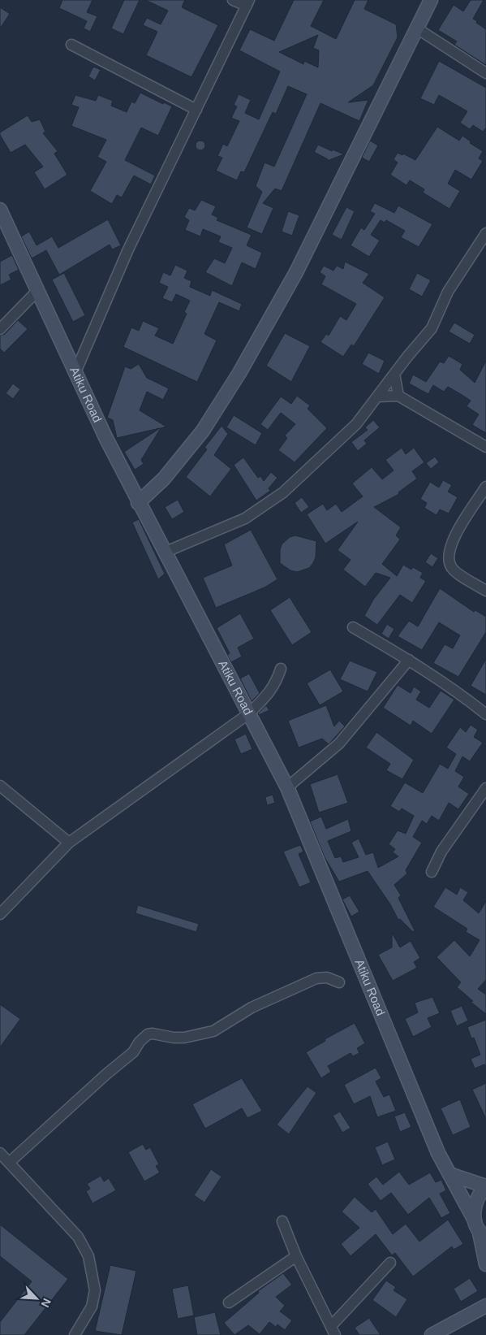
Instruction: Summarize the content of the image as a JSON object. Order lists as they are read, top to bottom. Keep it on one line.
{"streets":{"street":["Atiku Road"]},"north":"bottom right"}
